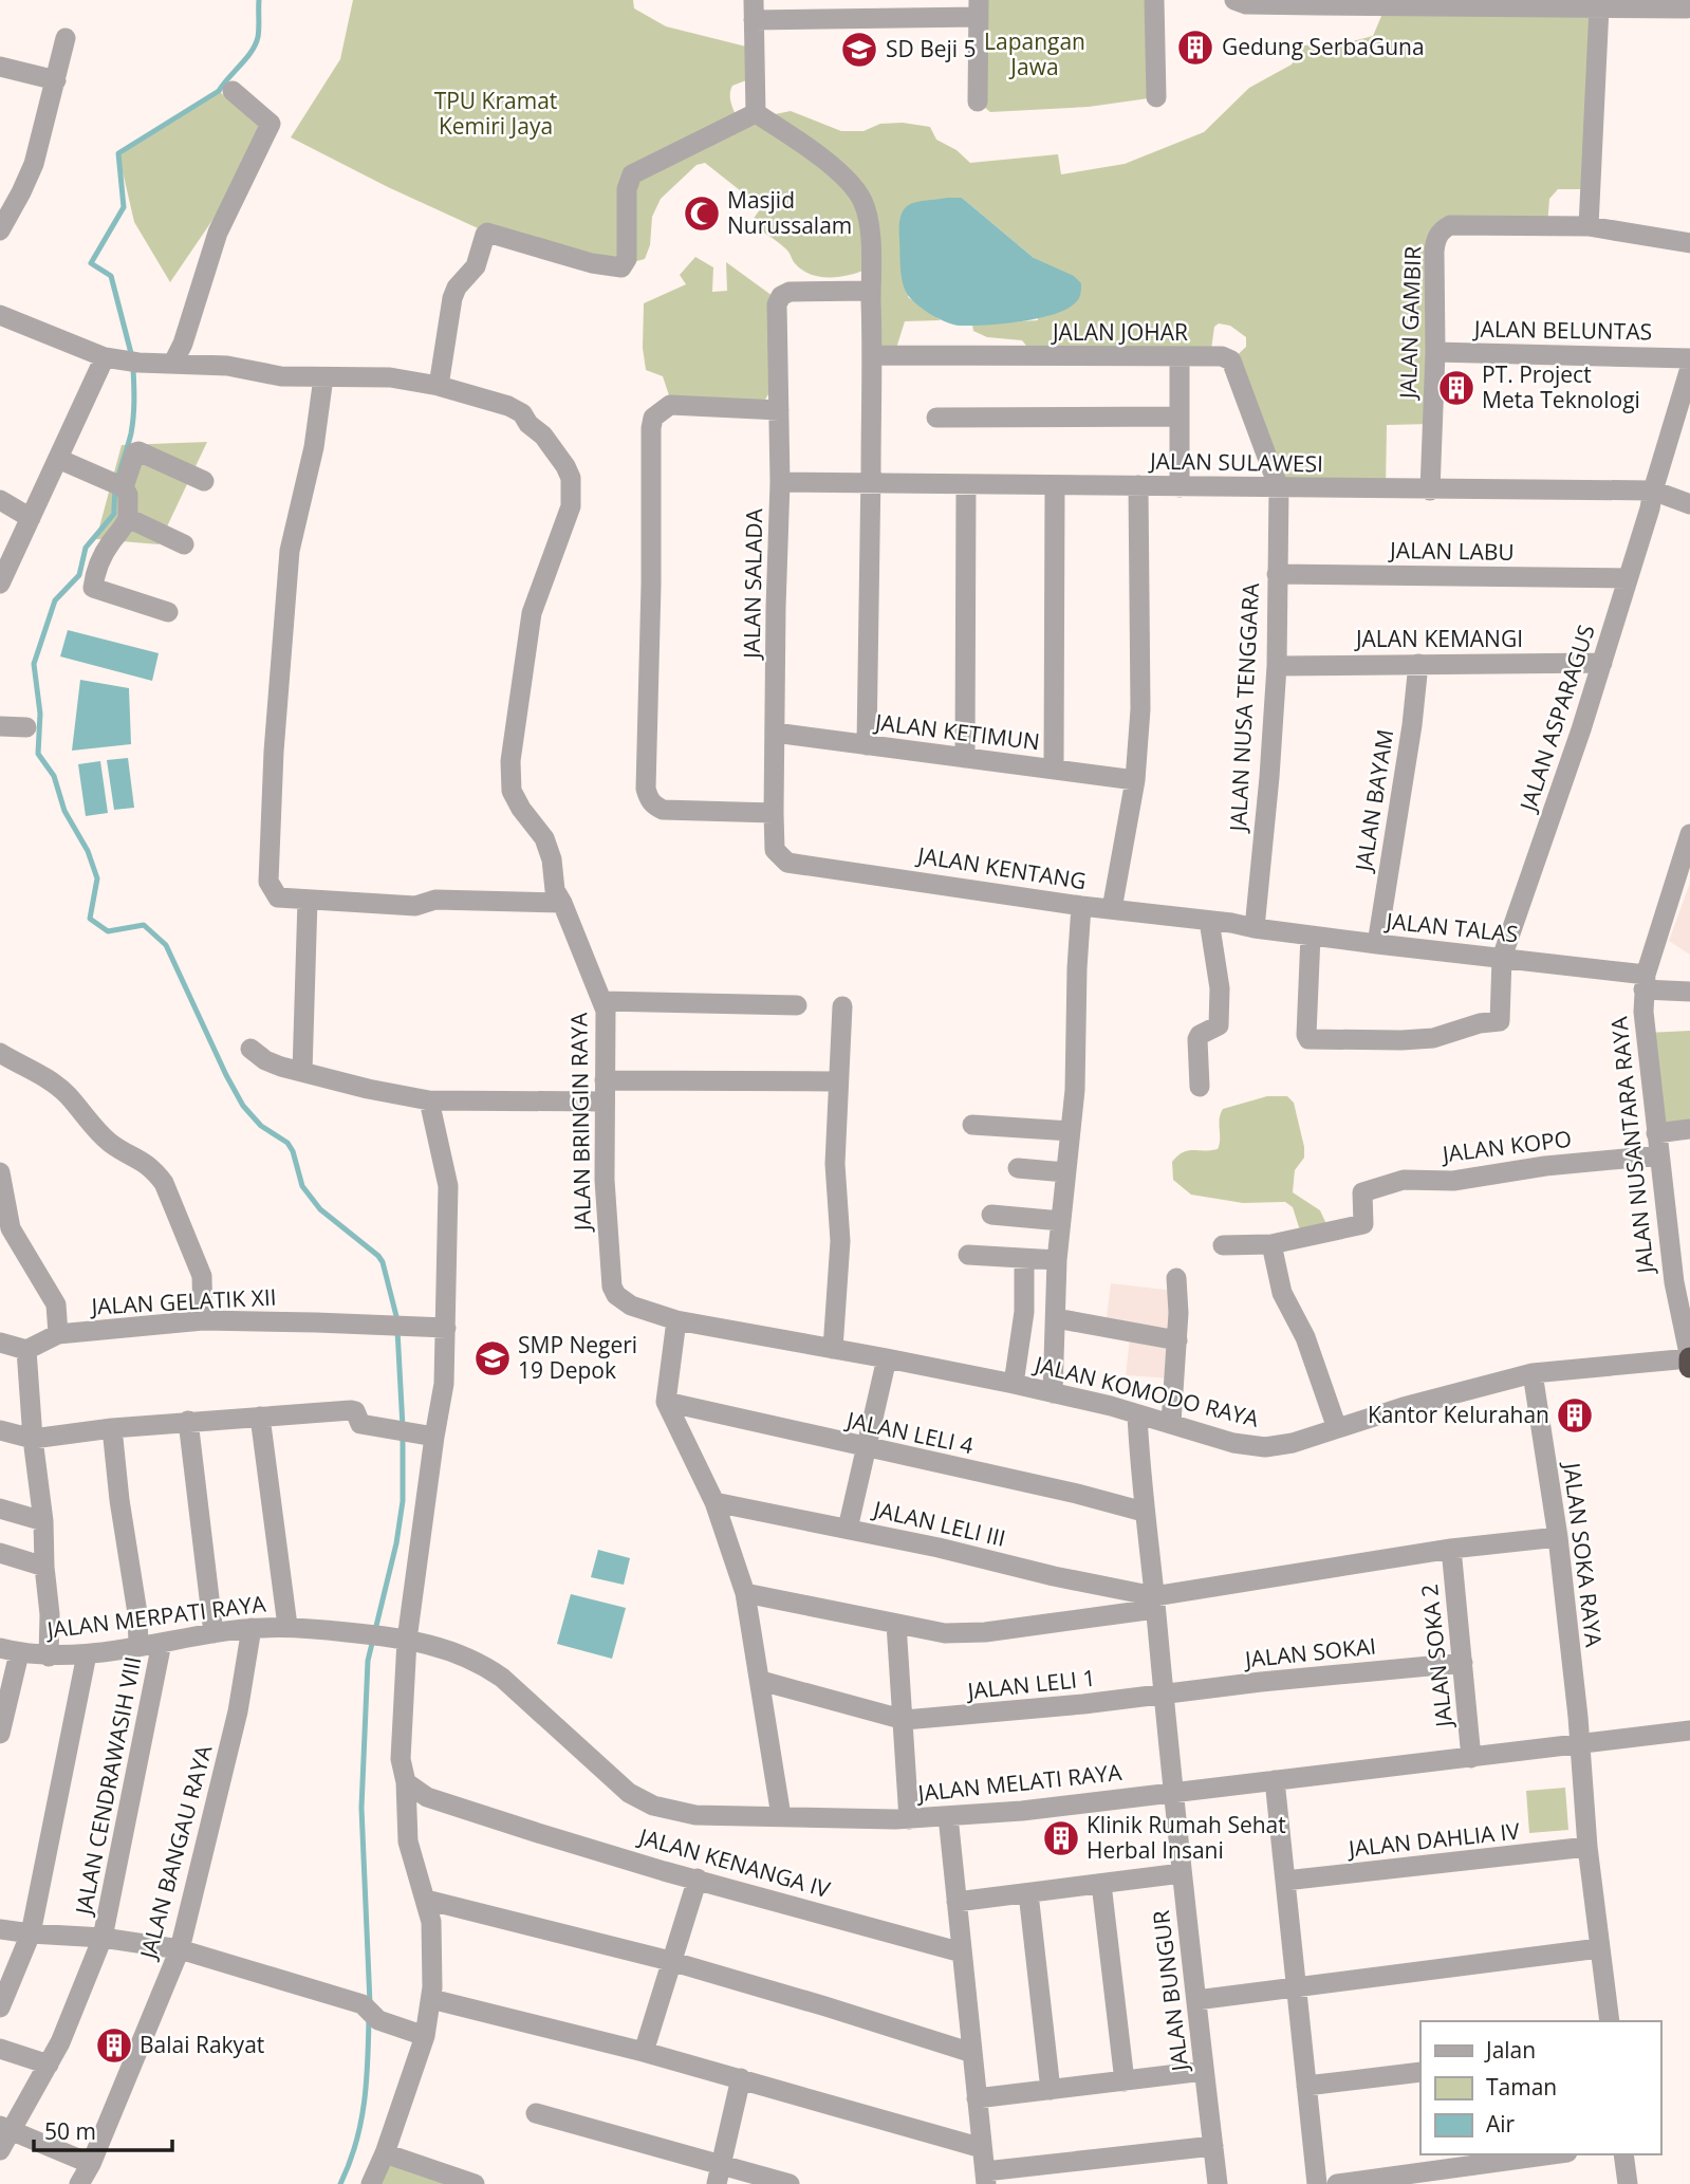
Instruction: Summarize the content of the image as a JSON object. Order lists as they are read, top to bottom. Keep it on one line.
{"streets":{"highway":["JALAN NUSANTARA RAYA"],"street":["JALAN GAMBIR","JALAN BELUNTAS","JALAN JOHAR","JALAN SULAWESI","JALAN LABU","JALAN SALADA","JALAN KEMANGI","JALAN NUSA TENGGARA","JALAN ASPARAGUS","JALAN KETIMUN","JALAN BAYAM","JALAN KENTANG","JALAN TALAS","JALAN BRINGIN RAYA","JALAN KOPO","JALAN GELATIK XII","JALAN KOMODO RAYA","JALAN LELI 4","JALAN LELI III","JALAN SOKA RAYA","JALAN MERPATI RAYA","JALAN SOKAI","JALAN SOKA 2","JALAN LELI 1","JALAN MELATI RAYA","JALAN CENDRAWASIH VIII","JALAN DAHLIA IV","JALAN BANGAU RAYA","JALAN KENANGA IV","JALAN BUNGUR"]},"crossings":[["JALAN GAMBIR","JALAN BELUNTAS"],["JALAN GAMBIR","JALAN SULAWESI"],["JALAN JOHAR","JALAN SULAWESI"],["JALAN JOHAR","JALAN NUSA TENGGARA"],["JALAN SULAWESI","JALAN SALADA"],["JALAN SULAWESI","JALAN NUSA TENGGARA"],["JALAN SULAWESI","JALAN ASPARAGUS"],["JALAN LABU","JALAN NUSA TENGGARA"],["JALAN LABU","JALAN ASPARAGUS"],["JALAN SALADA","JALAN KETIMUN"],["JALAN SALADA","JALAN KENTANG"],["JALAN KEMANGI","JALAN NUSA TENGGARA"],["JALAN KEMANGI","JALAN ASPARAGUS"],["JALAN KEMANGI","JALAN BAYAM"],["JALAN NUSA TENGGARA","JALAN KENTANG"],["JALAN NUSA TENGGARA","JALAN TALAS"],["JALAN ASPARAGUS","JALAN TALAS"],["JALAN BAYAM","JALAN TALAS"],["JALAN KENTANG","JALAN TALAS"],["JALAN TALAS","JALAN NUSANTARA RAYA"],["JALAN BRINGIN RAYA","JALAN KOMODO RAYA"],["JALAN NUSANTARA RAYA","JALAN KOPO"],["JALAN NUSANTARA RAYA","JALAN KOMODO RAYA"],["JALAN KOMODO RAYA","JALAN SOKA RAYA"],["JALAN KOMODO RAYA","JALAN BUNGUR"],["JALAN LELI 4","JALAN BUNGUR"],["JALAN LELI III","JALAN BUNGUR"],["JALAN SOKA RAYA","JALAN MELATI RAYA"],["JALAN SOKA RAYA","JALAN DAHLIA IV"],["JALAN MERPATI RAYA","JALAN MELATI RAYA"],["JALAN MERPATI RAYA","JALAN CENDRAWASIH VIII"],["JALAN MERPATI RAYA","JALAN BANGAU RAYA"],["JALAN SOKAI","JALAN SOKA 2"],["JALAN SOKAI","JALAN LELI 1"],["JALAN SOKAI","JALAN BUNGUR"],["JALAN SOKA 2","JALAN MELATI RAYA"],["JALAN LELI 1","JALAN BUNGUR"],["JALAN MELATI RAYA","JALAN BUNGUR"]],"parks":["Lapangan Jawa","TPU Kramat Kemiri Jaya"],"places":{"building":["Gedung SerbaGuna","PT. Project Meta Teknologi","Kantor Kelurahan","Klinik Rumah Sehat Herbal Insani","Balai Rakyat"],"school or university":["SD Beji 5","SMP Negeri 19 Depok"],"mosque":["Masjid Nurussalam"]},"legend":["Jalan","Taman","Air"],"scale_bar":"50 m"}
